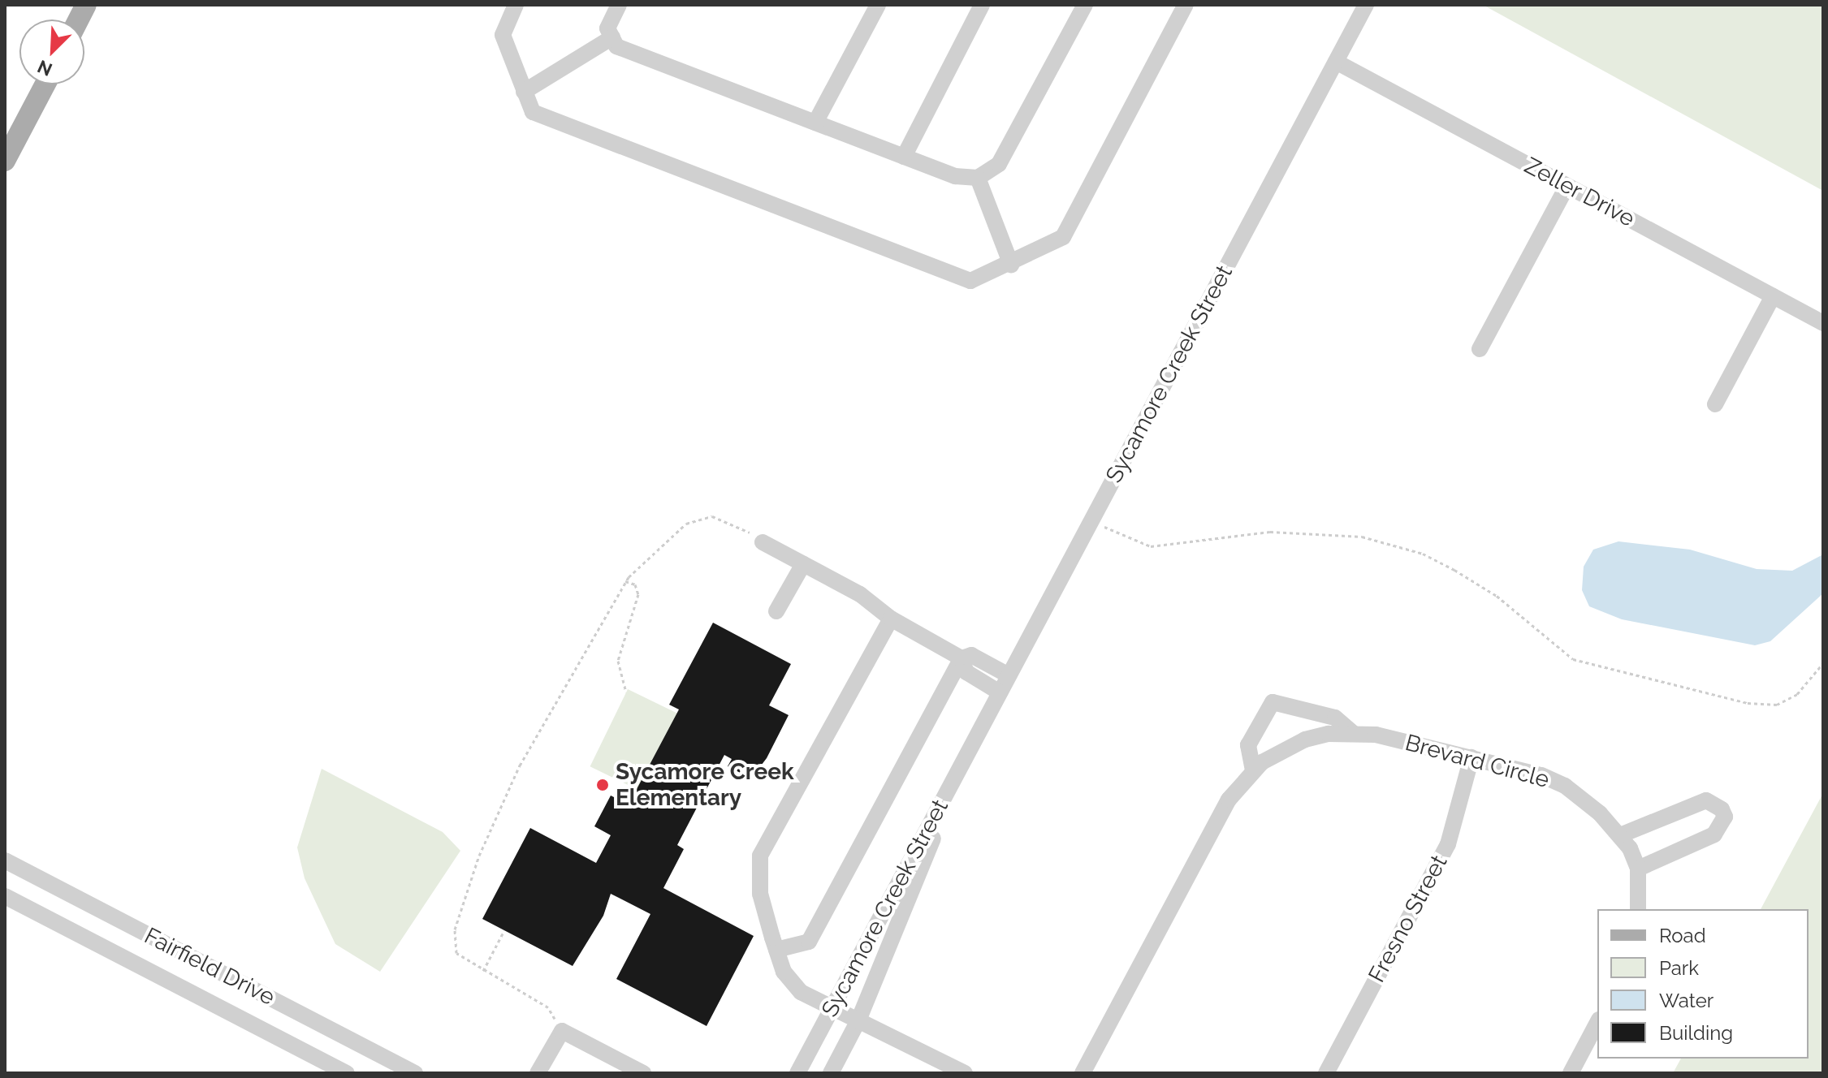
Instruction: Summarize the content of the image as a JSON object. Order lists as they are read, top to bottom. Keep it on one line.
{"streets":{"street":["Zeller Drive","Sycamore Creek Street","Brevard Circle","Fresno Street","Fairfield Drive"]},"crossings":[["Zeller Drive","Sycamore Creek Street"],["Brevard Circle","Fresno Street"]],"places":["Sycamore Creek Elementary"],"legend":["Road","Park","Water","Building"],"north":"bottom left"}
